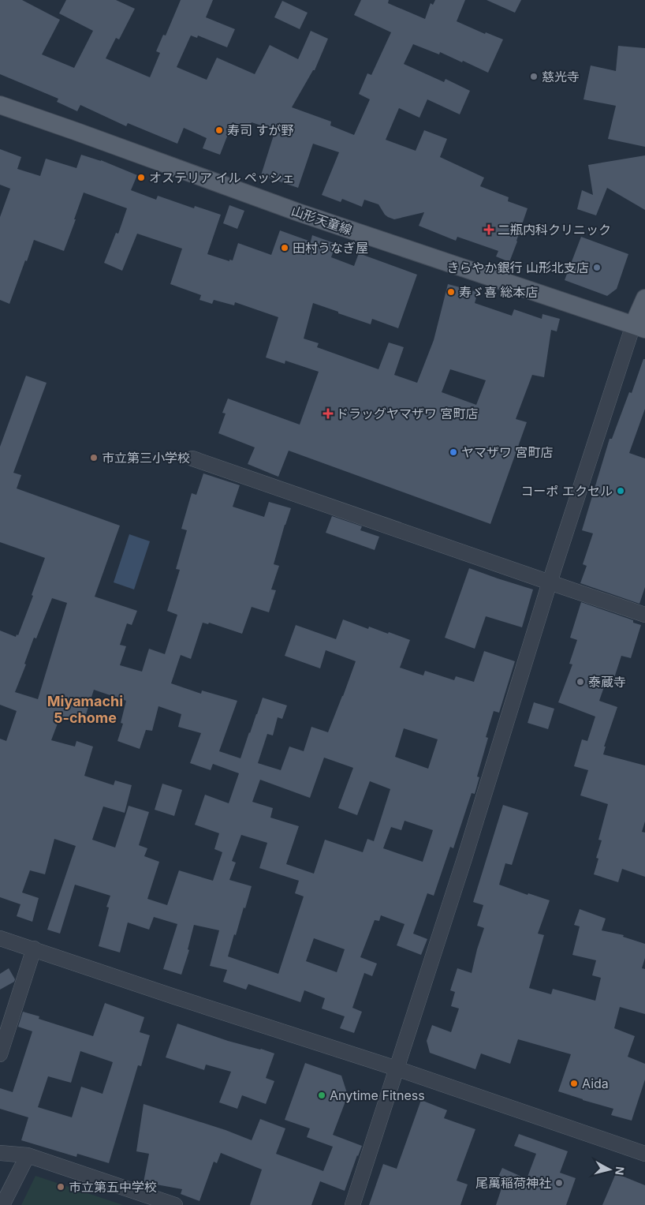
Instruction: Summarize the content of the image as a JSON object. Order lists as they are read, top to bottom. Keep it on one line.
{"streets":{"main road":["山形天童線"]},"districts":["Miyamachi 5-chome"],"places":{"other":["慈光寺","寿司 すが野","オステリア イル ペッシェ","田村うなぎ屋","きらやか銀行 山形北支店","寿ゞ喜 総本店","ヤマザワ 宮町店","市立第三小学校","コーポ エクセル","泰蔵寺","Aida","Anytime Fitness","尾萬稲荷神社","市立第五中学校"],"health":["二瓶内科クリニック","ドラッグヤマザワ 宮町店"]},"north":"right"}
